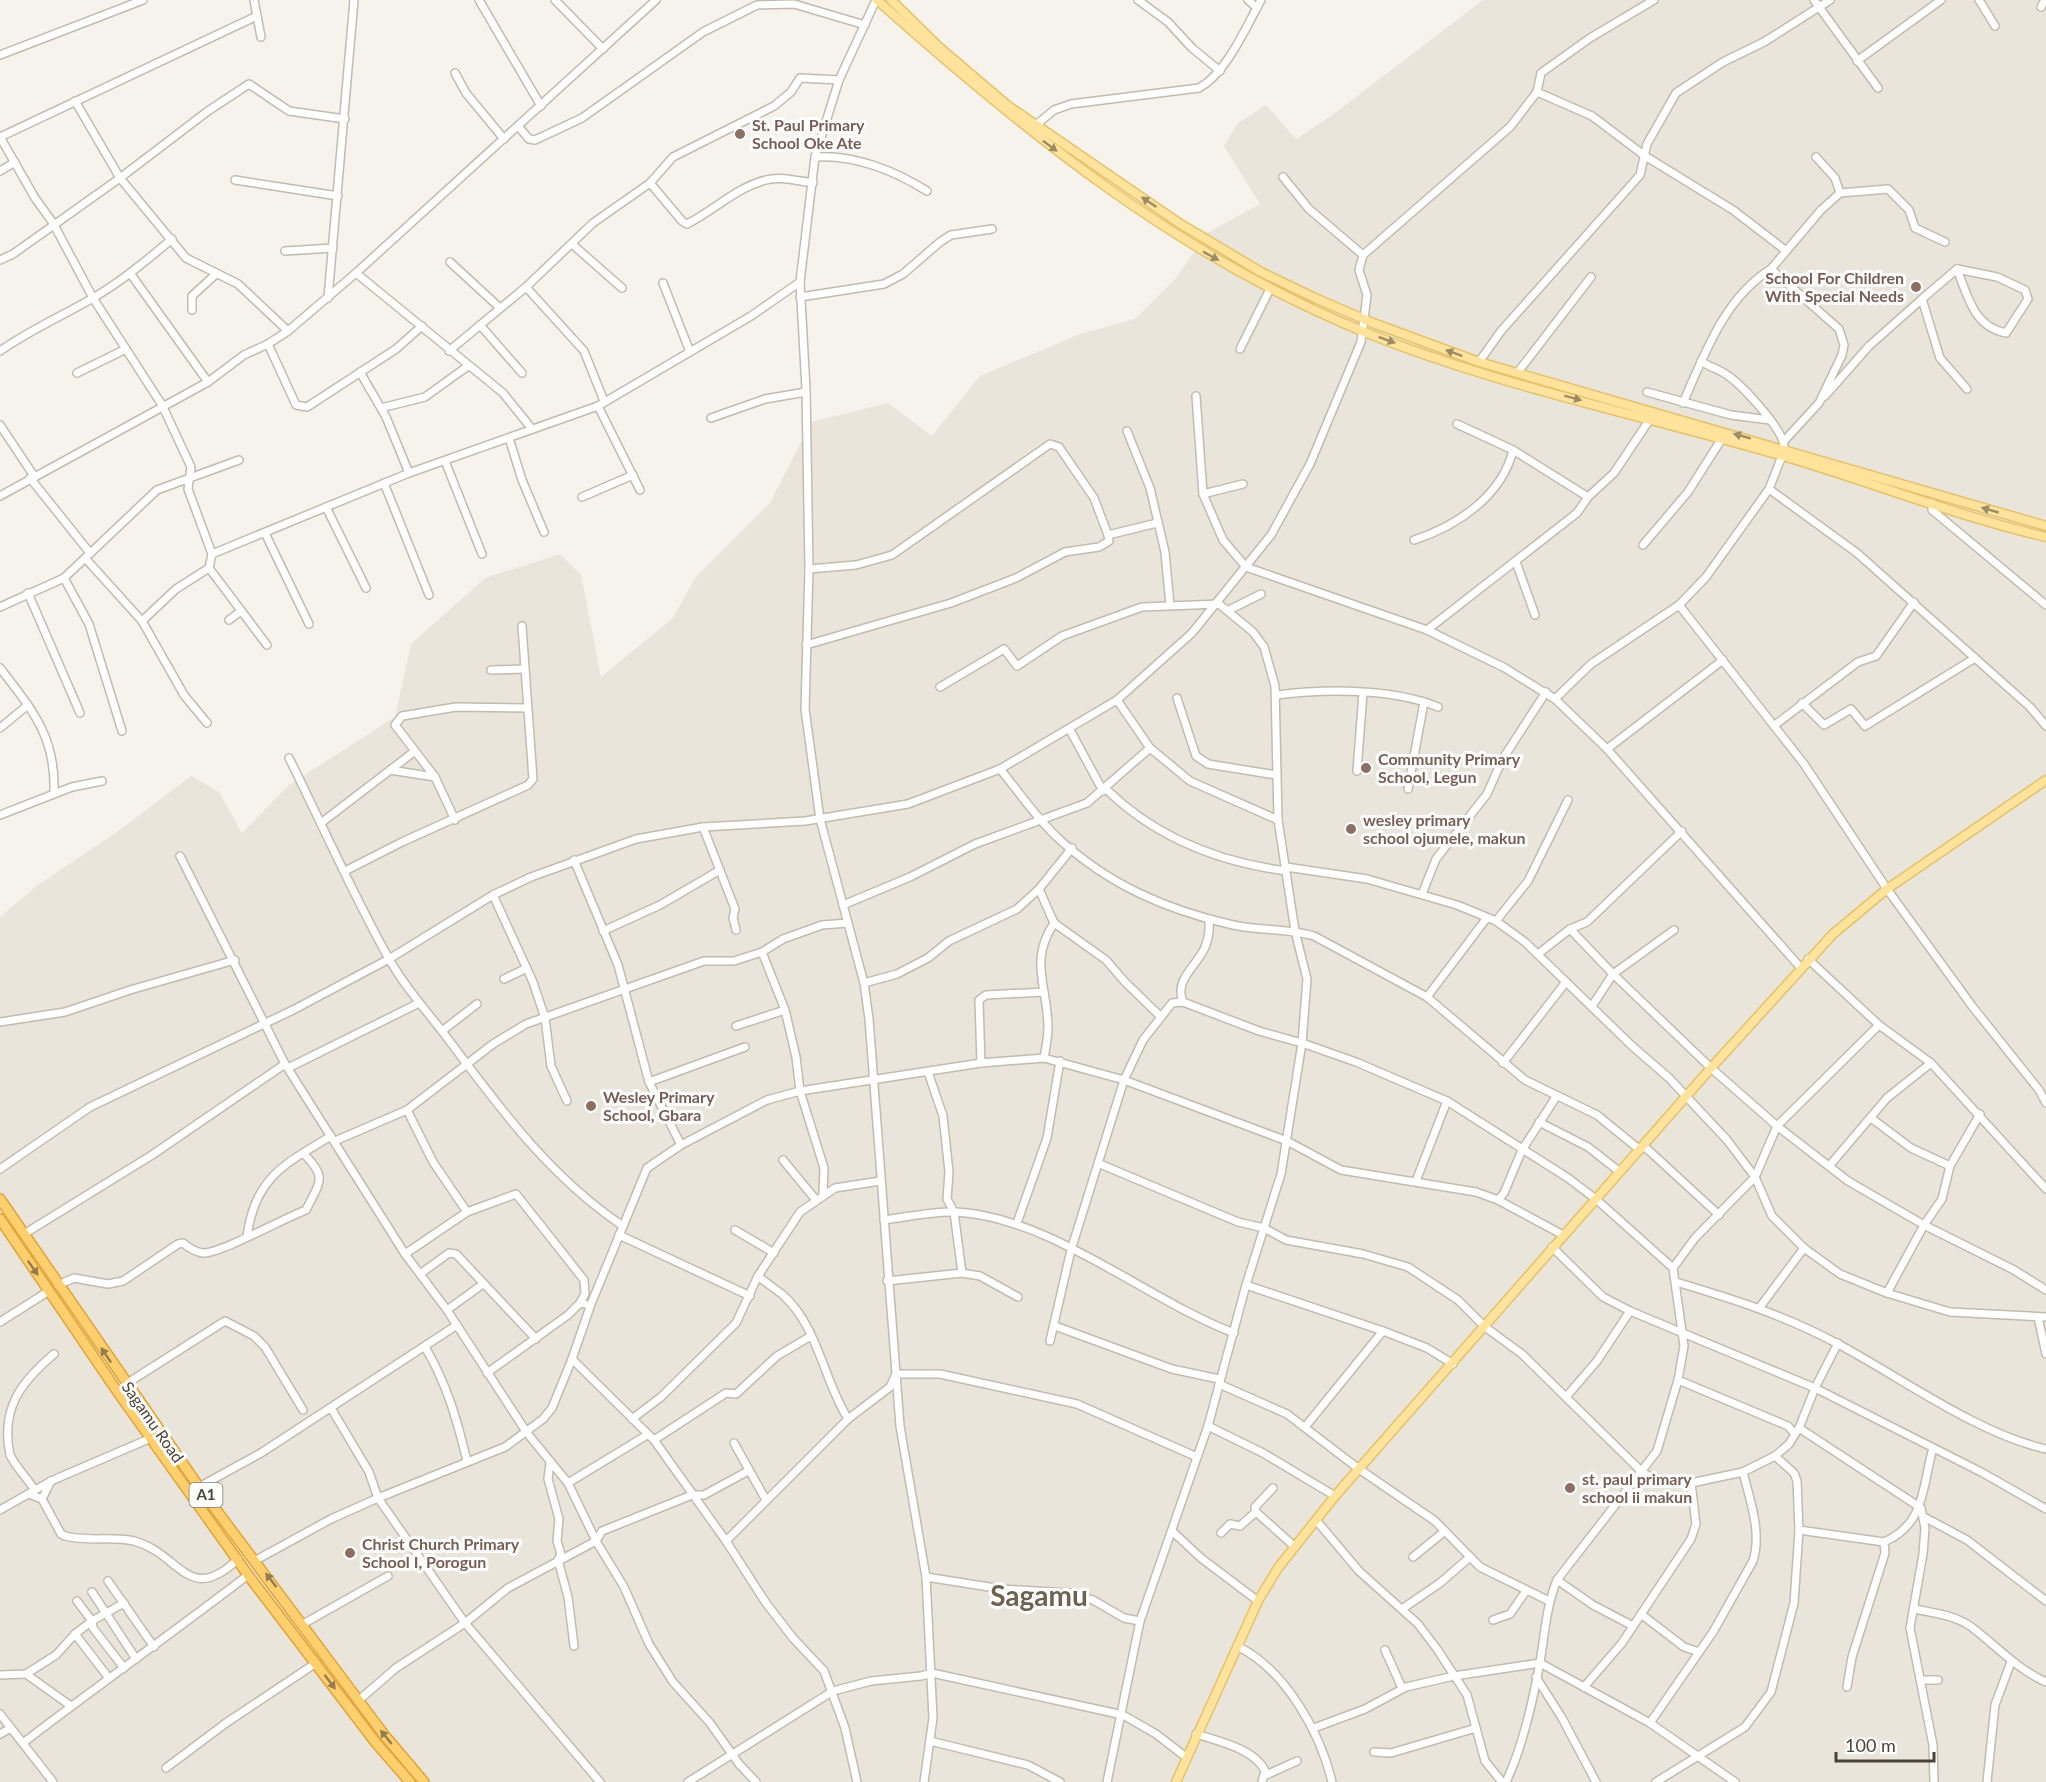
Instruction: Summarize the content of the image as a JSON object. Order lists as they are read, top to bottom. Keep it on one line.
{"streets":{"highway":["Sagamu Road","A1"]},"districts":["Sagamu"],"places":["St. Paul Primary School Oke Ate","School For Children With Special Needs","Community Primary School, Legun","wesley primary school ojumele, makun","Wesley Primary School, Gbara","st. paul primary school ii makun","Christ Church Primary School I, Porogun"],"scale_bar":"100 m"}
